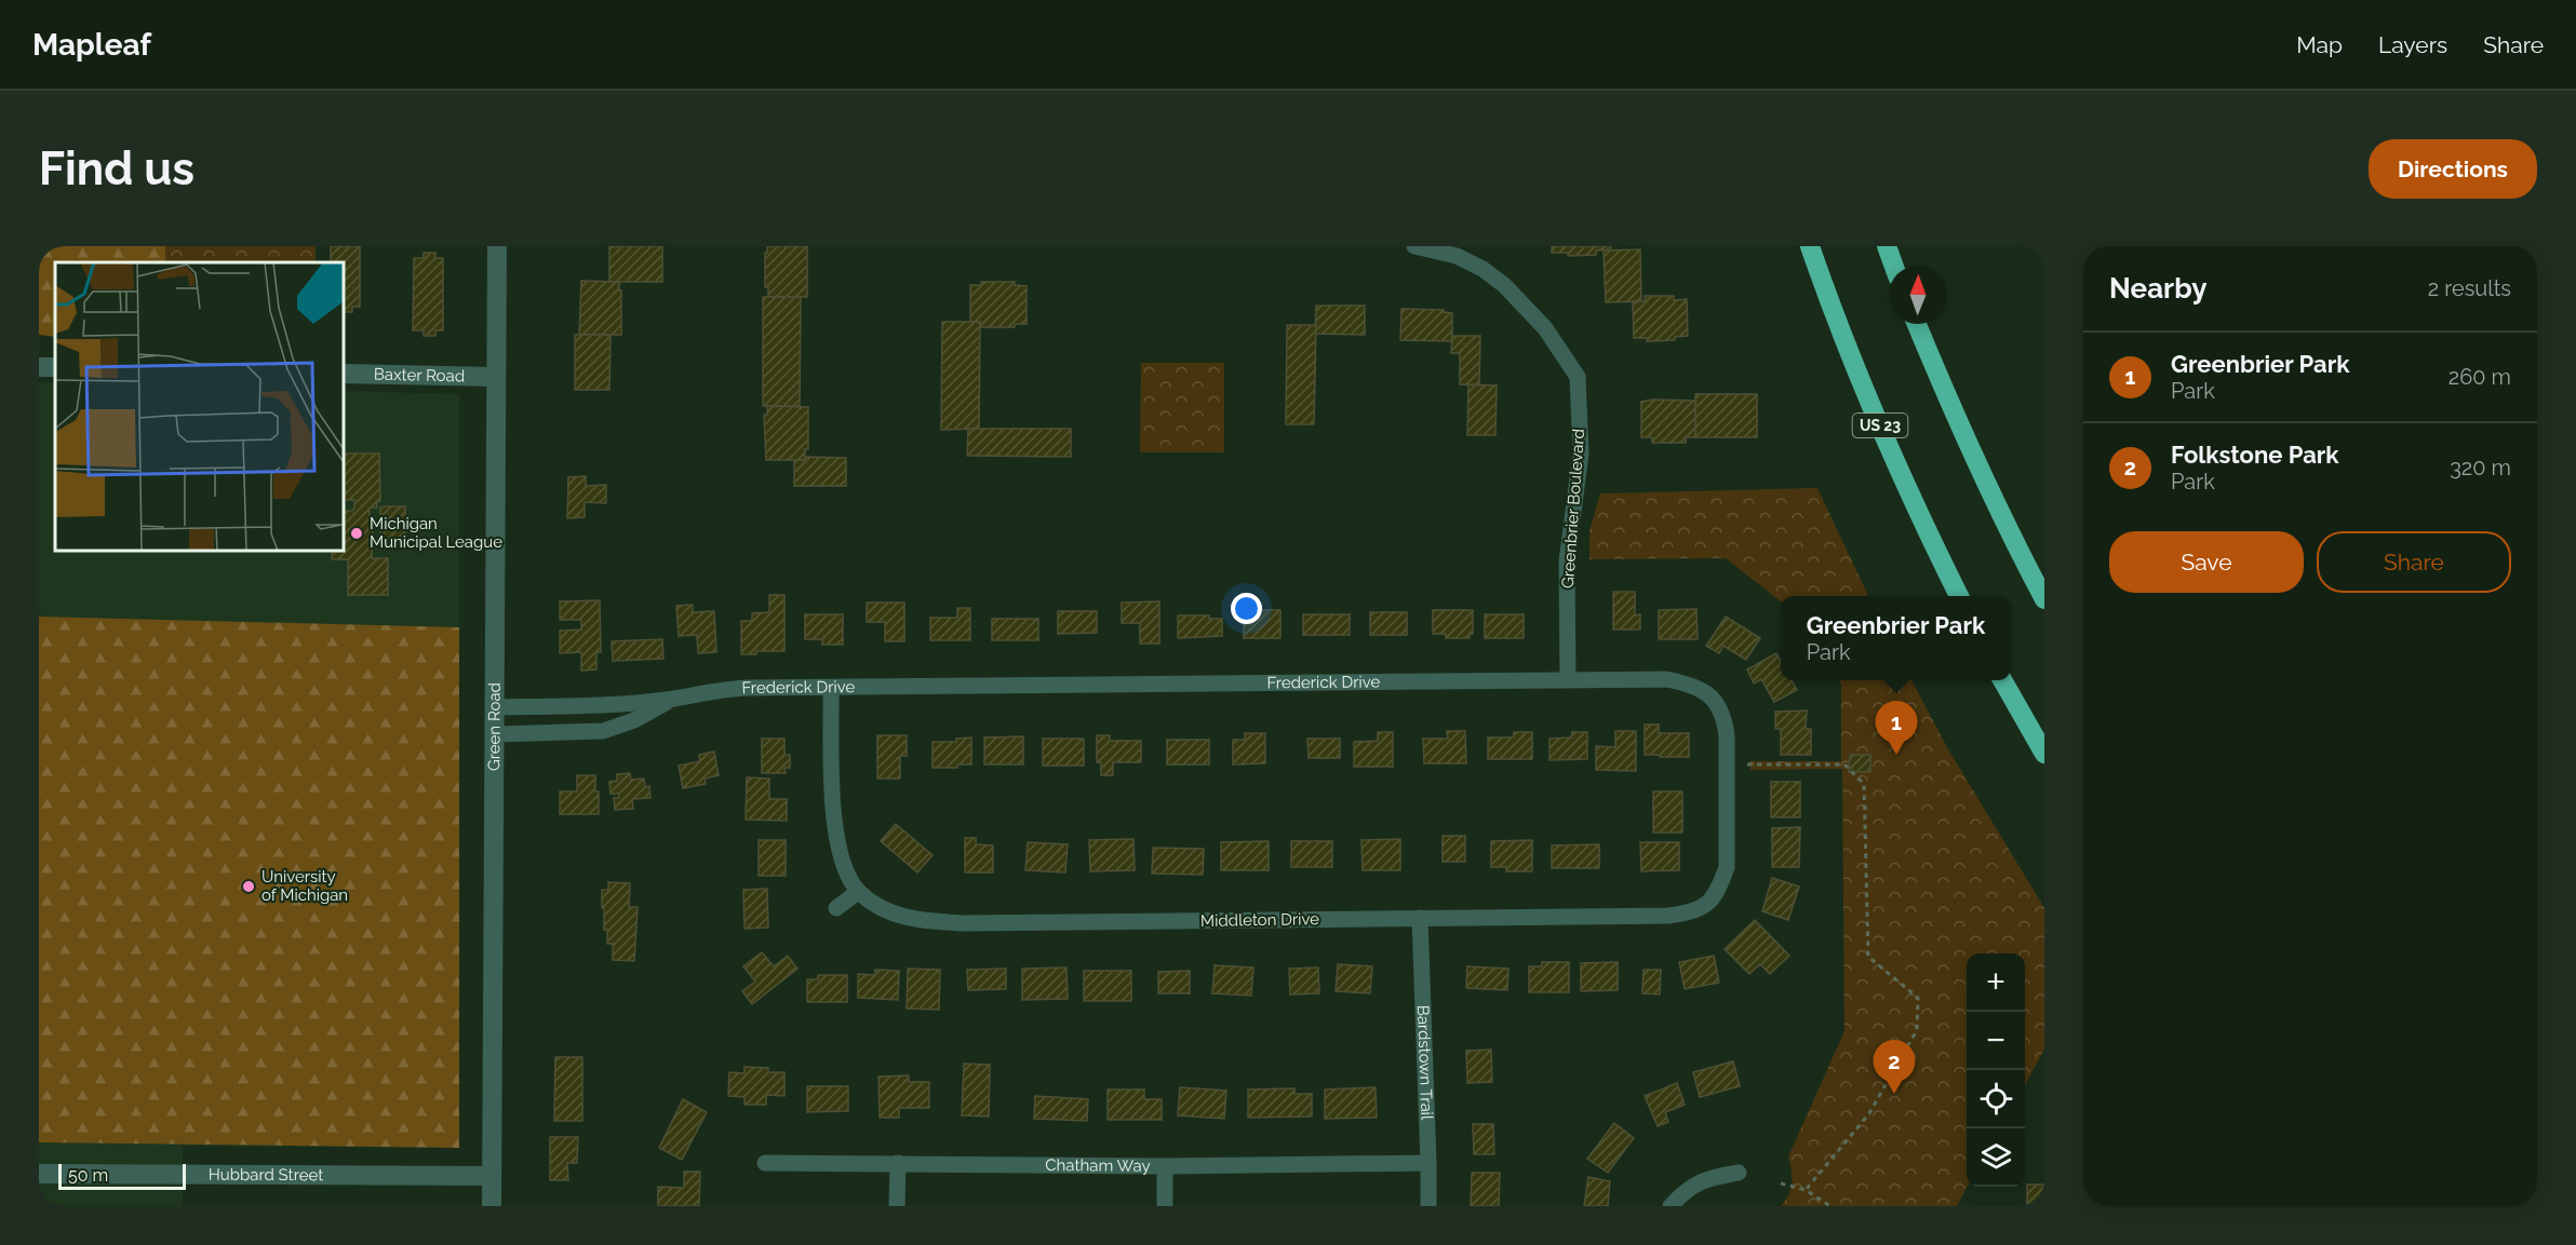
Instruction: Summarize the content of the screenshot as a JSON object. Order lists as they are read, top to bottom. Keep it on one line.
{"streets":{"highway":["US 23"],"street":["Baxter Road","Greenbrier Boulevard","Frederick Drive","Green Road","Middleton Drive","Bardstown Trail","Chatham Way","Hubbard Street"]},"crossings":[["Baxter Road","Green Road"],["Greenbrier Boulevard","Frederick Drive"],["Frederick Drive","Green Road"],["Frederick Drive","Middleton Drive"],["Green Road","Hubbard Street"],["Middleton Drive","Bardstown Trail"],["Bardstown Trail","Chatham Way"]],"places":["Michigan Municipal League","University of Michigan"],"scale_bar":"50 m","north":"top","page":{"header":"Mapleaf","nav":["Map","Layers","Share"],"buttons":["Directions",["Save","Share"]],"title":"Find us","heading":["Nearby","2 results"],"list":[{"mark":"1","name":"Greenbrier Park","note":"Park","value":"260 m"},{"mark":"2","name":"Folkstone Park","note":"Park","value":"320 m"}],"popup":["Greenbrier Park","Park"],"pins":["1","2"],"map_buttons":["+","−"],"scale":"50 m"}}
